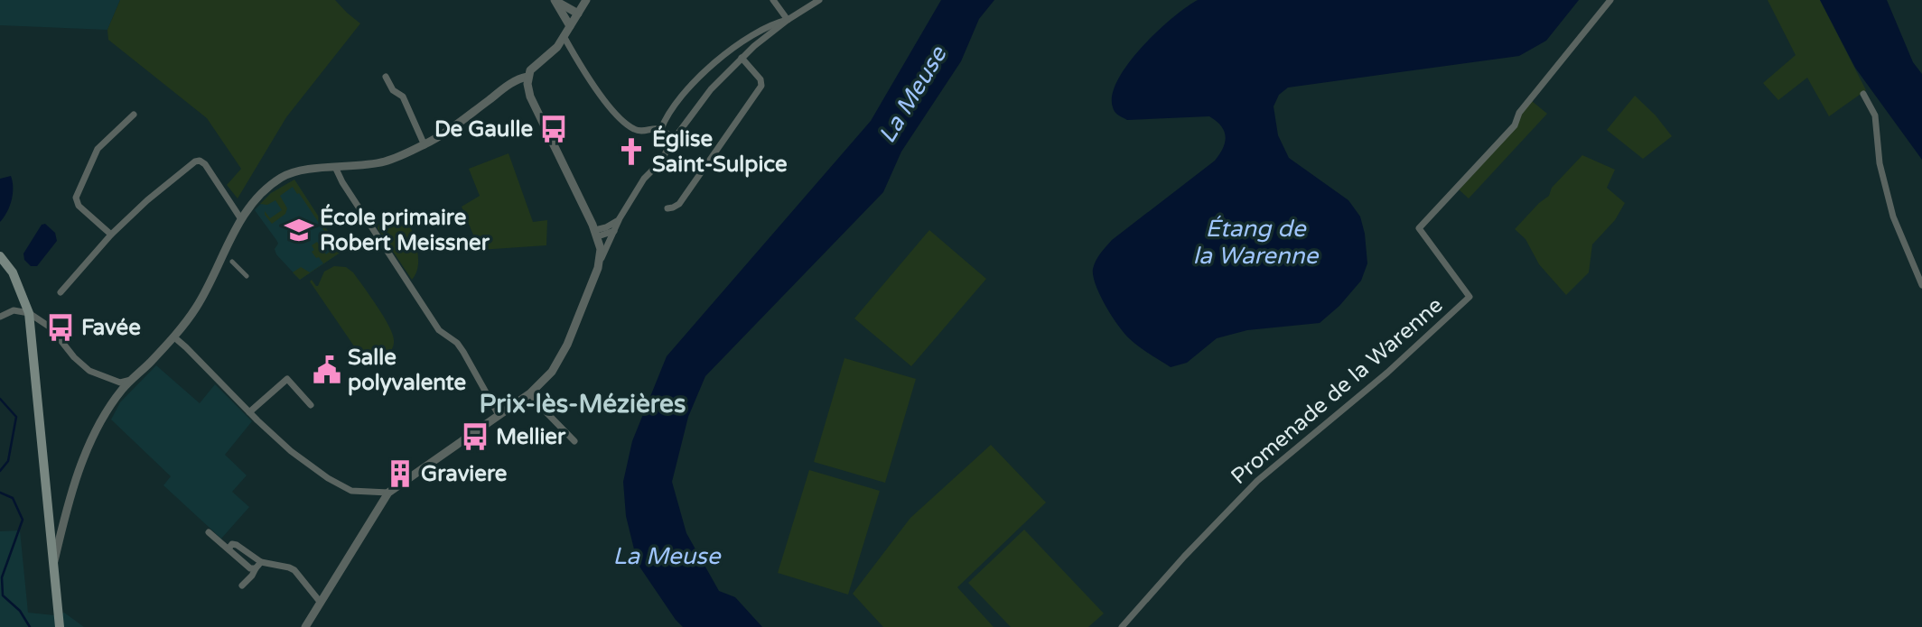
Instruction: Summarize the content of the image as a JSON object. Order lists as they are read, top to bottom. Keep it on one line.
{"streets":{"street":["Promenade de la Warenne"]},"districts":["Prix-lès-Mézières"],"water":["La Meuse","Étang de la Warenne"],"places":{"bus stop":["De Gaulle","Favée","Mellier"],"church":["Église Saint-Sulpice"],"school or university":["École primaire Robert Meissner"],"public building":["Salle polyvalente"],"building":["Graviere"]}}
